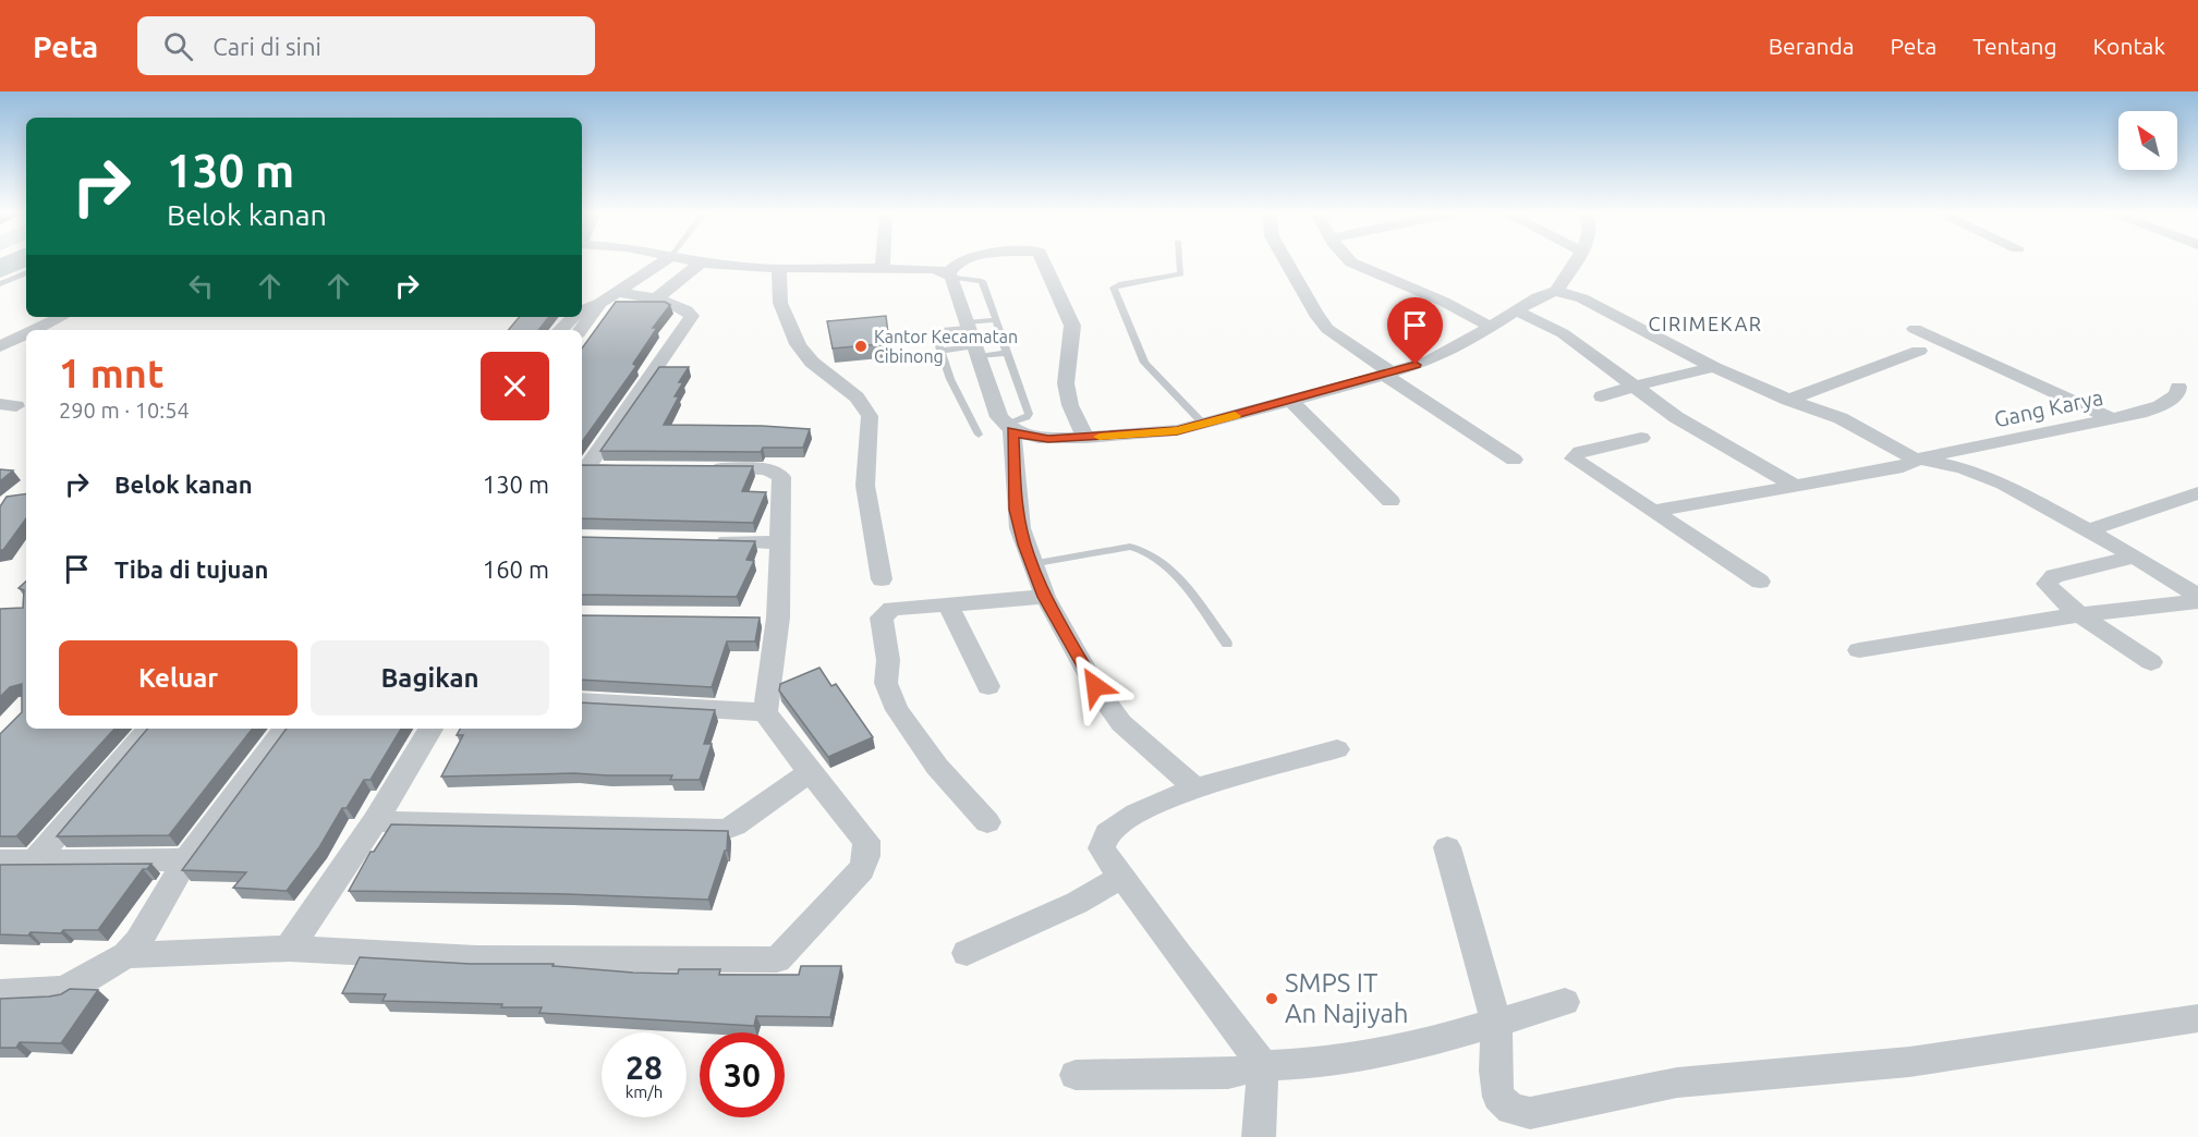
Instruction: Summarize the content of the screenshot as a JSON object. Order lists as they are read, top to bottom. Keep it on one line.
{"streets":{"street":["Gang Karya"]},"districts":["CIRIMEKAR"],"places":["Kantor Kecamatan Cibinong","SMPS IT An Najiyah"],"north":"top left","page":{"header":"Peta","search":"Cari di sini","nav":["Beranda","Peta","Tentang","Kontak"],"turn":["130 m","Belok kanan"],"heading":["1 mnt","290 m · 10:54"],"list":[{"name":"Belok kanan","value":"130 m"},{"name":"Tiba di tujuan","value":"160 m"}],"buttons":["Keluar","Bagikan"],"speed":"28 km/h","limit":"30"}}
